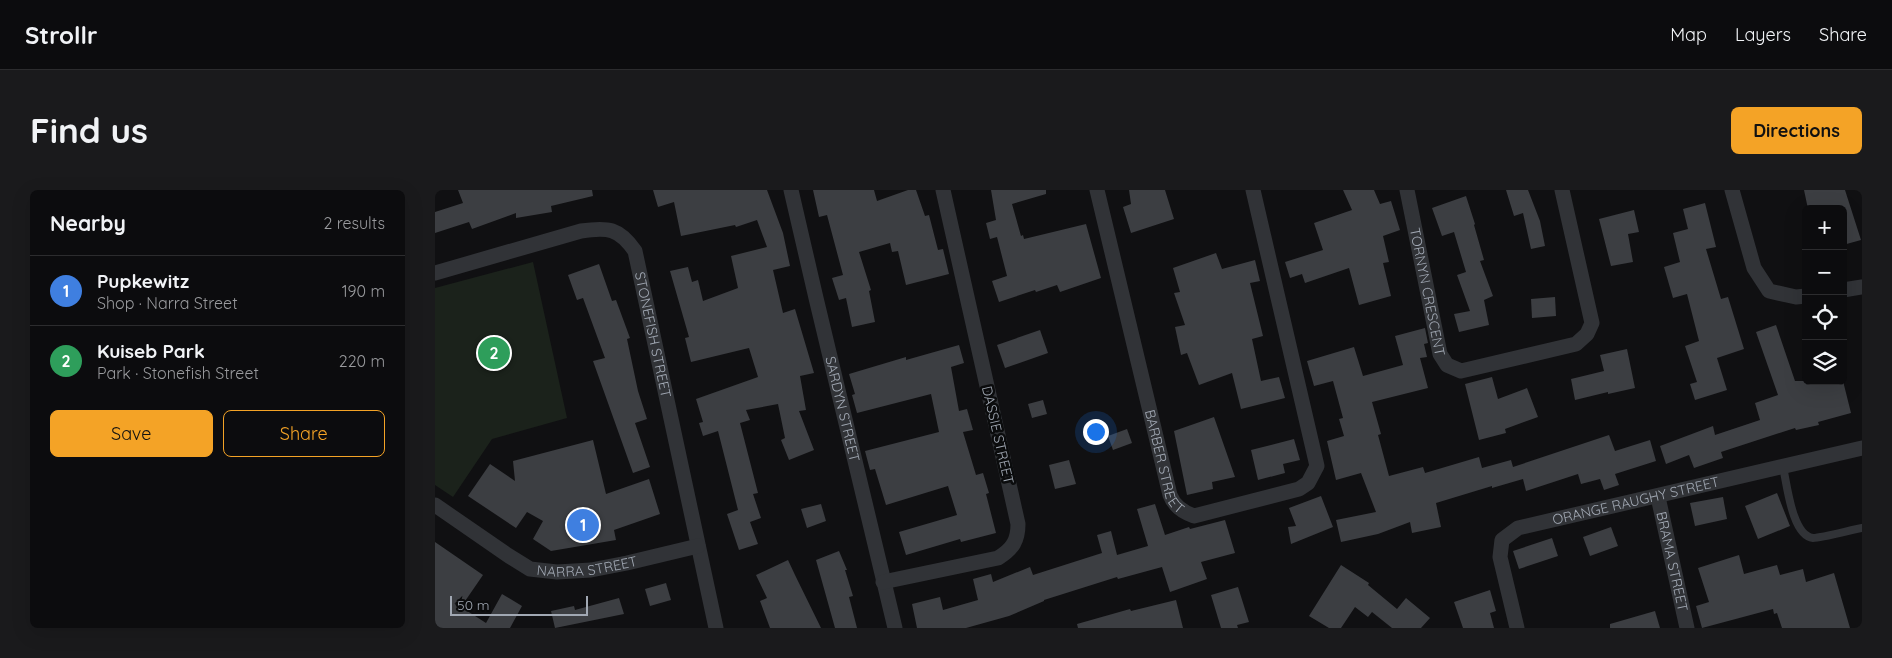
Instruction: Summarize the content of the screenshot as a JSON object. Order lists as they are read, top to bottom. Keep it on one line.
{"streets":{"street":["TORNYN CRESCENT","STONEFISH STREET","SARDYN STREET","DASSIE STREET","BARBER STREET","ORANGE RAUGHY STREET","BRAMA STREET","NARRA STREET"]},"crossings":[["STONEFISH STREET","NARRA STREET"],["SARDYN STREET","DASSIE STREET"],["ORANGE RAUGHY STREET","BRAMA STREET"]],"scale_bar":"50 m","page":{"header":"Strollr","nav":["Map","Layers","Share"],"buttons":["Directions",["Save","Share"]],"title":"Find us","heading":["Nearby","2 results"],"map_buttons":["+","−"],"list":[{"mark":"1","name":"Pupkewitz","note":"Shop · Narra Street","value":"190 m"},{"mark":"2","name":"Kuiseb Park","note":"Park · Stonefish Street","value":"220 m"}],"pins":["2","1"],"scale":"50 m"}}
